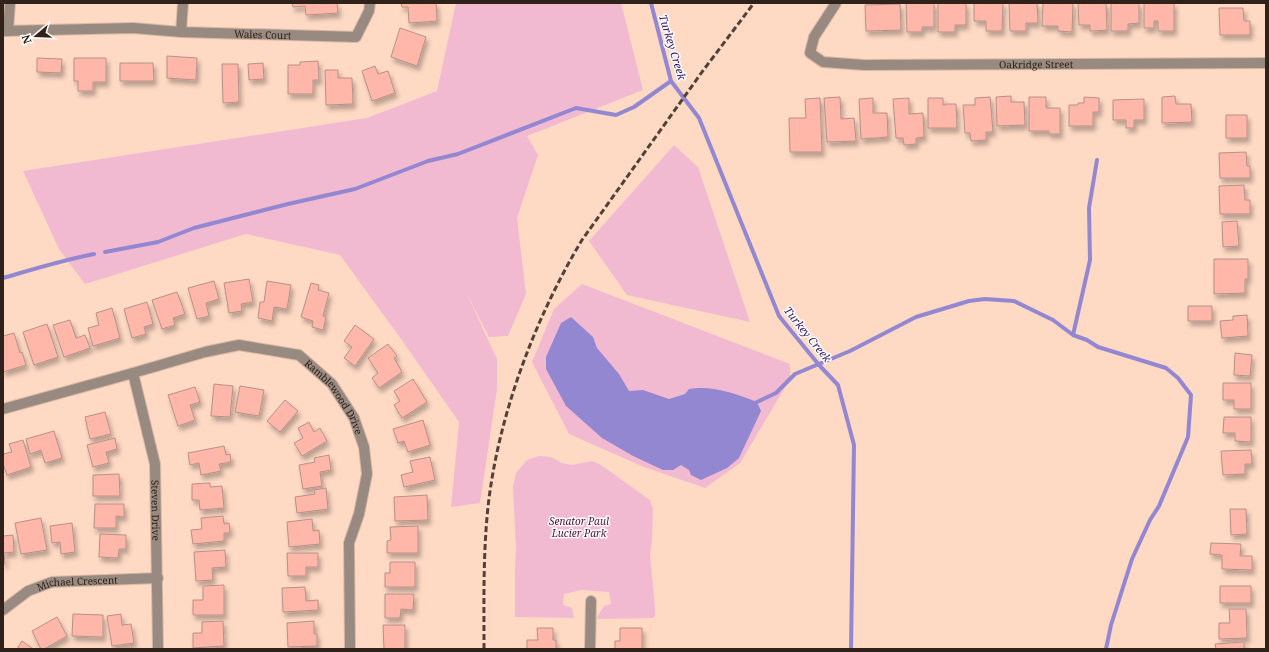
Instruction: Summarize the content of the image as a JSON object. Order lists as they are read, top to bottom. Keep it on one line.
{"streets":{"street":["Wales Court","Oakridge Street","Ramblewood Drive","Steven Drive","Michael Crescent"]},"crossings":[["Ramblewood Drive","Steven Drive"],["Steven Drive","Michael Crescent"]],"water":["Turkey Creek"],"parks":["Senator Paul Lucier Park"],"north":"left"}
